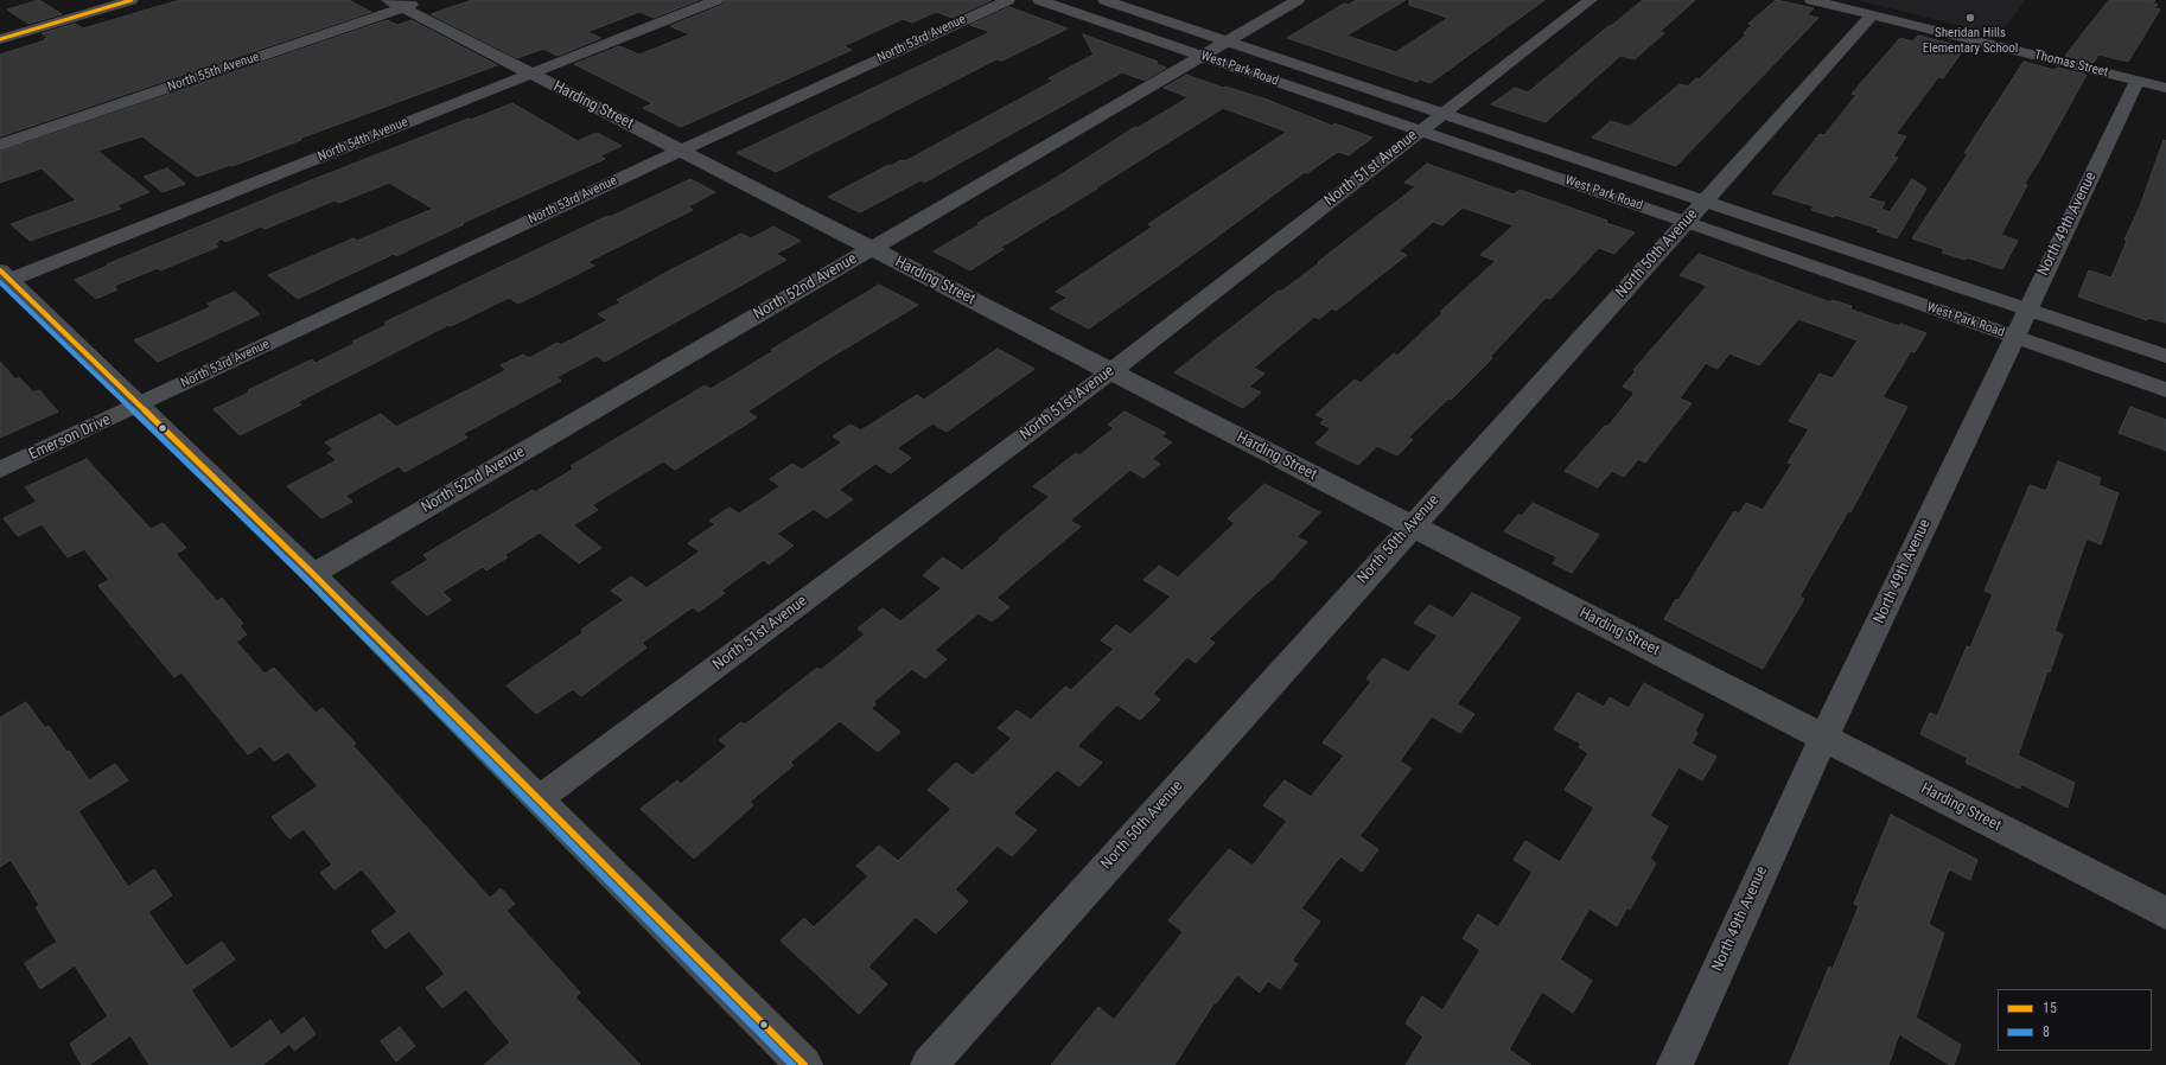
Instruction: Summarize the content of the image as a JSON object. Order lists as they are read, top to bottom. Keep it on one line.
{"streets":{"street":["North 53rd Avenue","Thomas Street","West Park Road","North 55th Avenue","Harding Street","North 54th Avenue","North 51st Avenue","North 49th Avenue","North 50th Avenue","North 52nd Avenue","Emerson Drive"]},"crossings":[["North 53rd Avenue","Harding Street"],["North 53rd Avenue","Emerson Drive"],["Thomas Street","North 49th Avenue"],["Thomas Street","North 50th Avenue"],["West Park Road","North 51st Avenue"],["West Park Road","North 49th Avenue"],["West Park Road","North 50th Avenue"],["West Park Road","North 52nd Avenue"],["North 55th Avenue","Harding Street"],["Harding Street","North 54th Avenue"],["Harding Street","North 51st Avenue"],["Harding Street","North 49th Avenue"],["Harding Street","North 50th Avenue"],["Harding Street","North 52nd Avenue"]],"places":["Sheridan Hills Elementary School"],"lines":["transit line 15","transit line 8"],"legend":["15","8"]}
